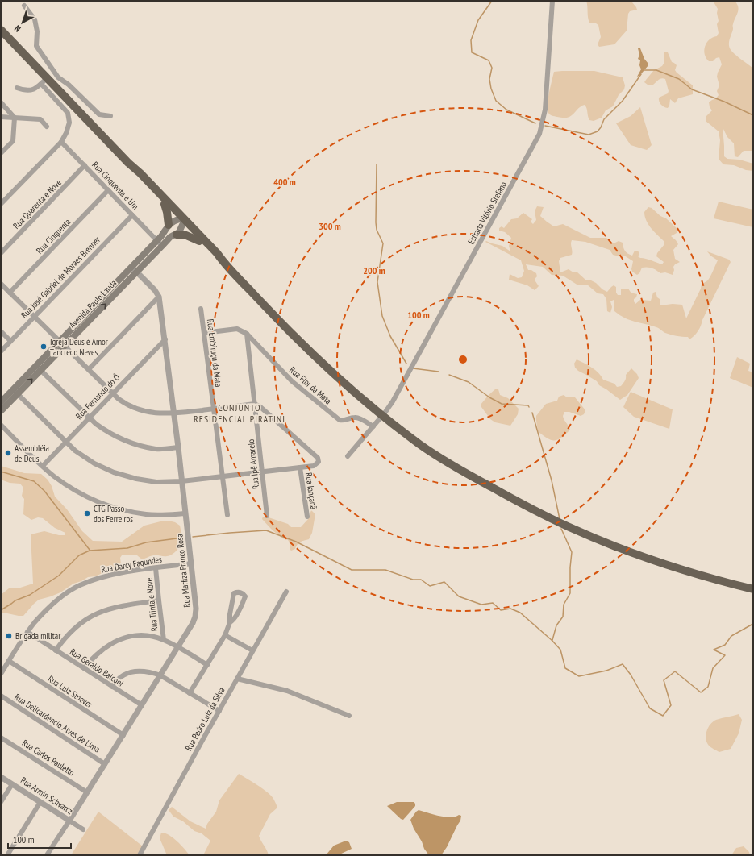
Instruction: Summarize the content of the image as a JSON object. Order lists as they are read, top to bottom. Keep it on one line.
{"streets":{"main road":["Avenida Paulo Lauda"],"street":["Rua Cinquenta e Um","Rua Quarenta e Nove","Estrada Vitório Stefano","Rua Cinquenta","Rua José Gabriel de Moraes Brenner","Rua Embiruçu da Mata","Rua Flor da Mata","Rua Fernando do Ó","Rua Ipê Amarelo","Rua Iançanã","Rua Darcy Fagundes","Rua Marfiza Franco Rosa","Rua Trinta e Nove","Rua Geraldo Balconi","Rua Luiz Stoever","Rua Pedro Luiz da Silva","Rua Delicardencio Alves de Lima","Rua Carlos Pauletto","Rua Armin Schvarcz"]},"crossings":[["Rua Cinquenta e Um","Rua Quarenta e Nove"],["Rua Cinquenta e Um","Rua Cinquenta"],["Rua Cinquenta e Um","Rua José Gabriel de Moraes Brenner"],["Rua Cinquenta e Um","Avenida Paulo Lauda"],["Rua Flor da Mata","Rua Ipê Amarelo"],["Rua Fernando do Ó","Rua Marfiza Franco Rosa"],["Rua Darcy Fagundes","Rua Marfiza Franco Rosa"],["Rua Darcy Fagundes","Rua Trinta e Nove"],["Rua Darcy Fagundes","Rua Geraldo Balconi"],["Rua Darcy Fagundes","Rua Luiz Stoever"],["Rua Marfiza Franco Rosa","Rua Geraldo Balconi"],["Rua Marfiza Franco Rosa","Rua Luiz Stoever"],["Rua Marfiza Franco Rosa","Rua Delicardencio Alves de Lima"],["Rua Marfiza Franco Rosa","Rua Carlos Pauletto"],["Rua Marfiza Franco Rosa","Rua Armin Schvarcz"]],"districts":["CONJUNTO RESIDENCIAL PIRATINI"],"places":["Igreja Deus é Amor Tancredo Neves","Assembléia de Deus","CTG Passo dos Ferreiros","Brigada militar"],"scale_bar":"100 m","north":"bottom left","rings":["400 m","300 m","200 m","100 m"]}
